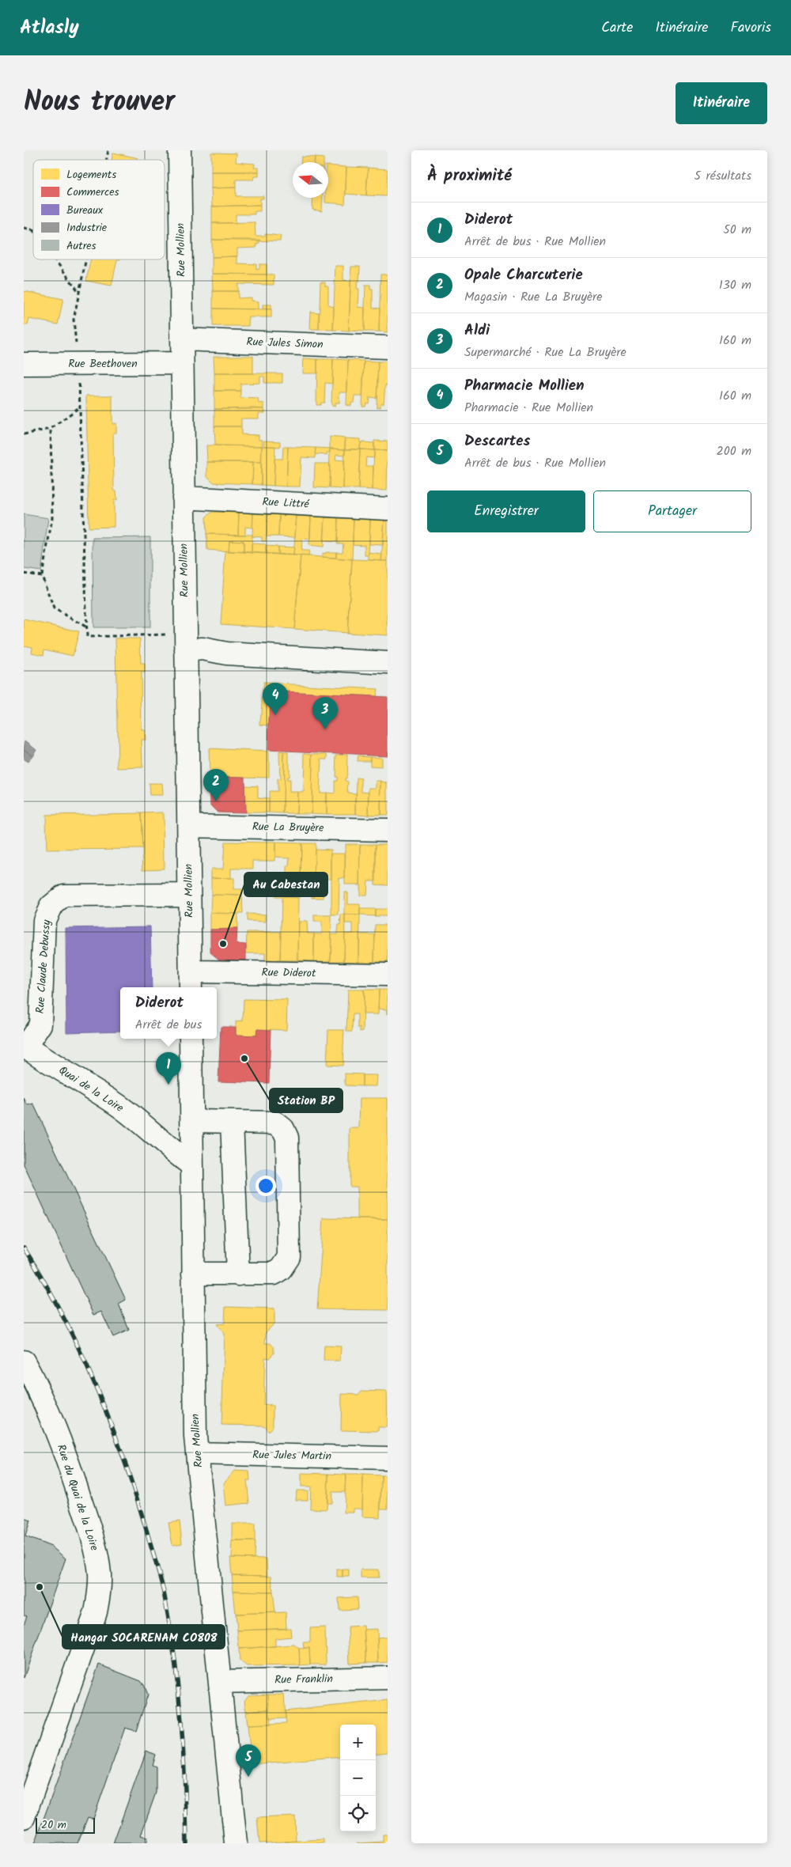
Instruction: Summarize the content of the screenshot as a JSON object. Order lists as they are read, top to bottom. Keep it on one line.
{"streets":{"street":["Rue Mollien","Rue Jules Simon","Rue Beethoven","Rue Littré","Rue La Bruyère","Rue Claude Debussy","Rue Diderot","Quai de la Loire","Rue Jules Martin","Rue du Quai de la Loire","Rue Franklin"]},"crossings":[["Rue Mollien","Rue Jules Simon"],["Rue Mollien","Rue Beethoven"],["Rue Mollien","Rue Littré"],["Rue Mollien","Rue La Bruyère"],["Rue Mollien","Rue Claude Debussy"],["Rue Mollien","Rue Diderot"],["Rue Mollien","Quai de la Loire"],["Rue Mollien","Rue Jules Martin"],["Rue Mollien","Rue Franklin"],["Rue Claude Debussy","Quai de la Loire"]],"places":["Au Cabestan","Station BP","Hangar SOCARENAM CO808"],"legend":["Logements","Commerces","Bureaux","Industrie","Autres"],"scale_bar":"20 m","north":"left","page":{"header":"Atlasly","nav":["Carte","Itinéraire","Favoris"],"title":"Nous trouver","buttons":["Itinéraire",["Enregistrer","Partager"]],"heading":["À proximité","5 résultats"],"list":[{"mark":"1","name":"Diderot","note":"Arrêt de bus · Rue Mollien","value":"50 m"},{"mark":"2","name":"Opale Charcuterie","note":"Magasin · Rue La Bruyère","value":"130 m"},{"mark":"3","name":"Aldi","note":"Supermarché · Rue La Bruyère","value":"160 m"},{"mark":"4","name":"Pharmacie Mollien","note":"Pharmacie · Rue Mollien","value":"160 m"},{"mark":"5","name":"Descartes","note":"Arrêt de bus · Rue Mollien","value":"200 m"}],"pins":["4","3","2","1","5"],"popup":["Diderot","Arrêt de bus"],"map_buttons":["+","−"],"scale":"20 m"}}
